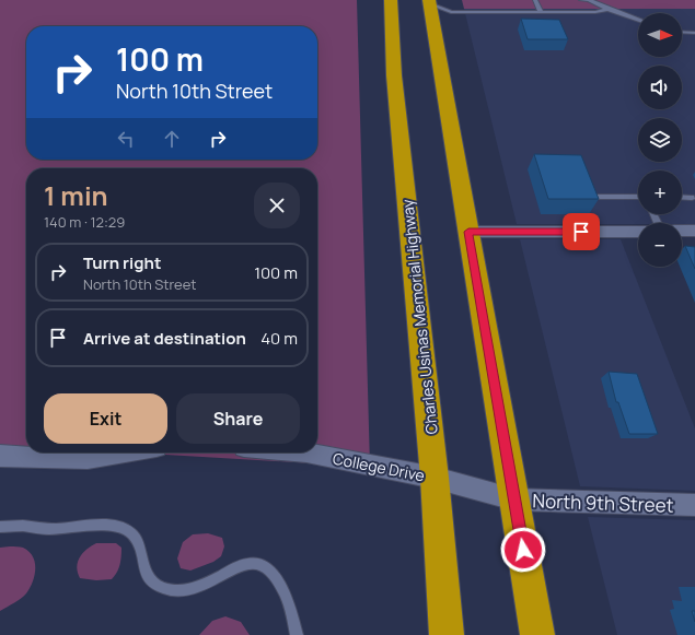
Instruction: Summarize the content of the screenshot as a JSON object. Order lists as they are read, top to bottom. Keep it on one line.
{"streets":{"highway":["Charles Usinas Memorial Highway"],"street":["College Drive","North 9th Street"]},"crossings":[["Charles Usinas Memorial Highway","College Drive"],["Charles Usinas Memorial Highway","North 9th Street"],["College Drive","North 9th Street"]],"north":"right","page":{"map_buttons":["+","−"],"turn":["100 m","North 10th Street"],"heading":["1 min","140 m · 12:29"],"list":[{"name":"Turn right","note":"North 10th Street","value":"100 m"},{"name":"Arrive at destination","value":"40 m"}],"buttons":["Exit","Share"]}}
